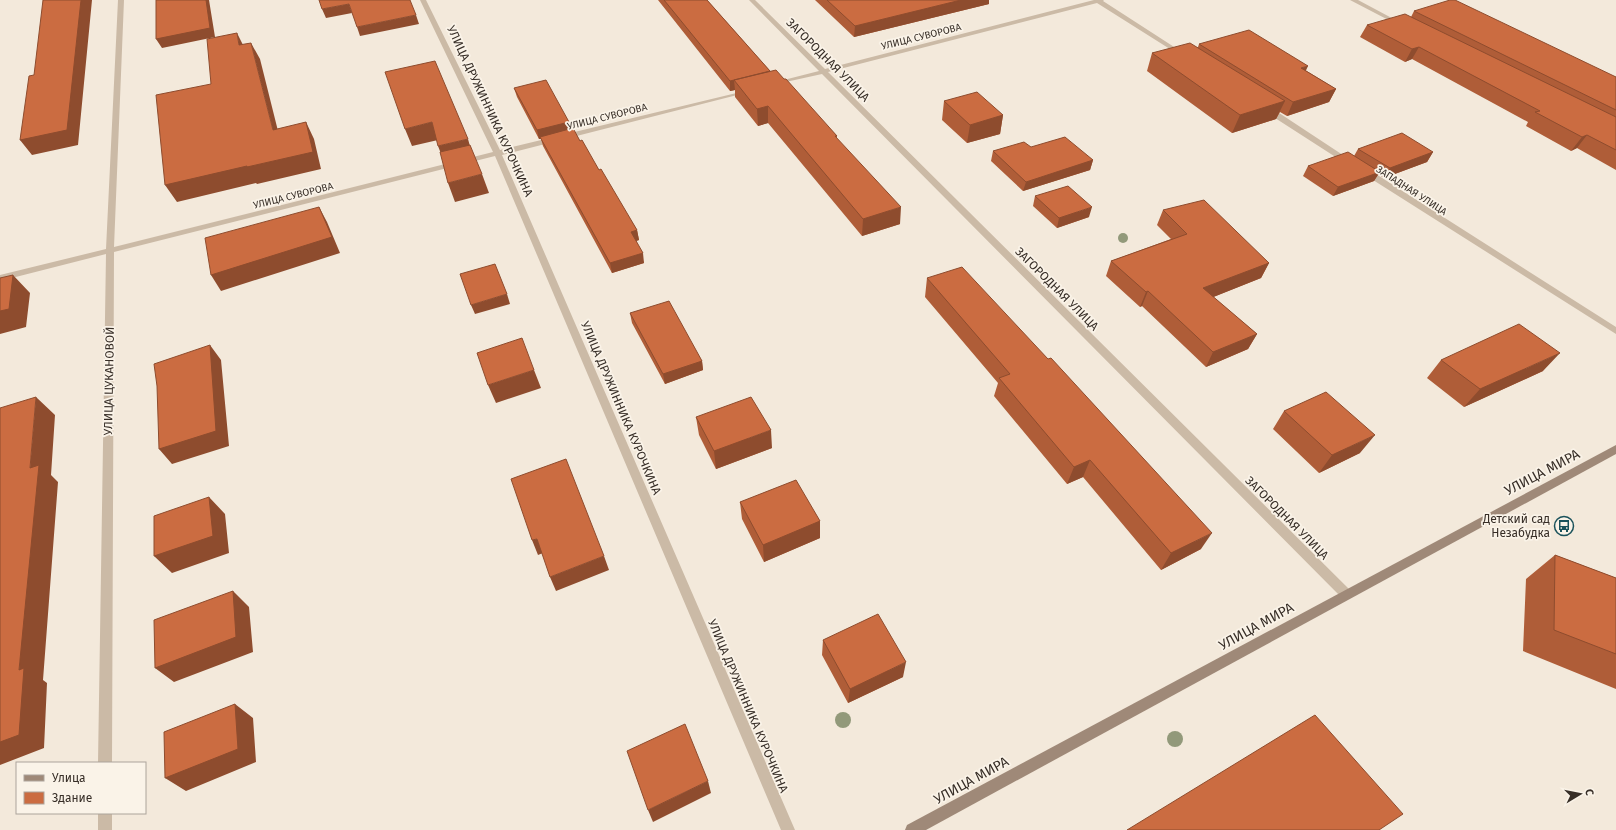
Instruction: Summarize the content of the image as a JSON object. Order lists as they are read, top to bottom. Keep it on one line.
{"streets":{"main road":["УЛИЦА МИРА"],"street":["УЛИЦА СУВОРОВА","ЗАГОРОДНАЯ УЛИЦА","УЛИЦА ДРУЖИННИКА КУРОЧКИНА","ЗАПАДНАЯ УЛИЦА","УЛИЦА ЦУКАНОВОЙ"]},"crossings":[["УЛИЦА СУВОРОВА","ЗАГОРОДНАЯ УЛИЦА"],["УЛИЦА СУВОРОВА","УЛИЦА ДРУЖИННИКА КУРОЧКИНА"],["УЛИЦА СУВОРОВА","УЛИЦА ЦУКАНОВОЙ"],["ЗАГОРОДНАЯ УЛИЦА","УЛИЦА МИРА"]],"places":{"bus stop":["Детский сад Незабудка"]},"legend":["Улица","Здание"],"north":"right"}
